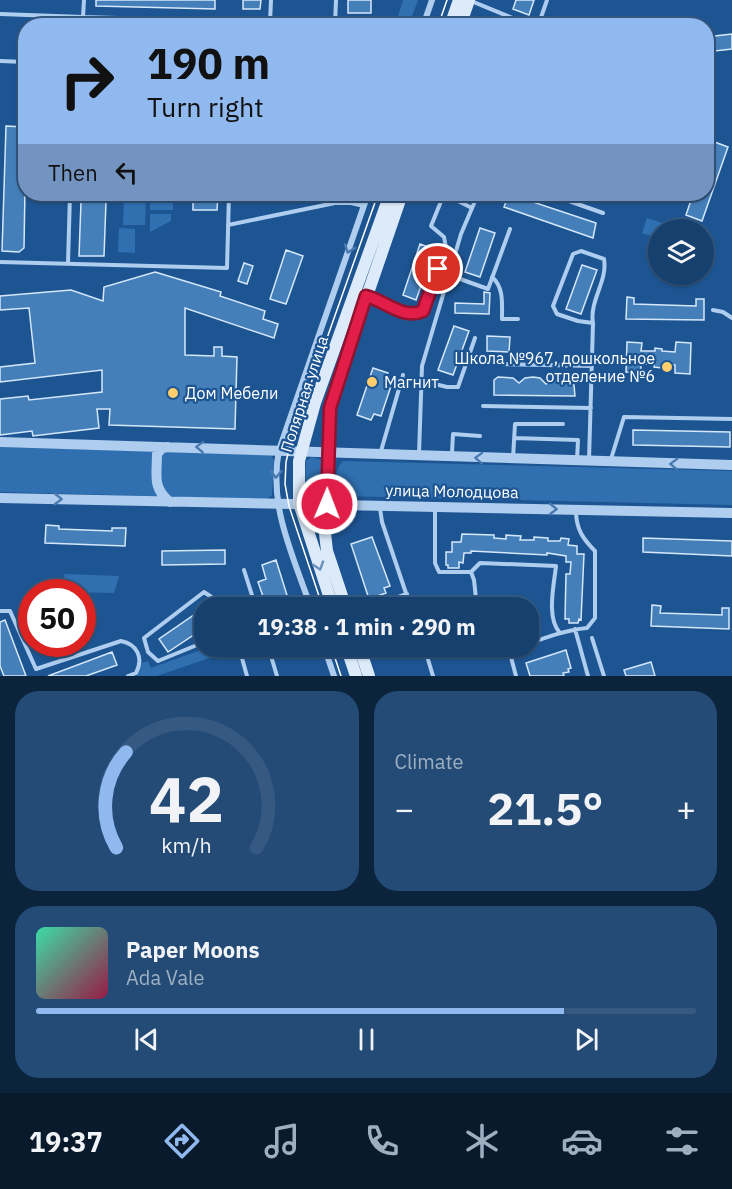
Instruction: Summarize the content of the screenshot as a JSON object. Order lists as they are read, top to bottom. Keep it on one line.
{"streets":{"main road":["Полярная улица"],"street":["улица Молодцова"]},"crossings":[["Полярная улица","улица Молодцова"]],"places":["Школа №967, дошкольное отделение №6","Магнит","Дом Мебели"],"page":{"turn":["190 m","Turn right"],"then":"Then","limit":"50","trip":"19:38 · 1 min · 290 m","tile":"Climate","heat":["−","21.5°","+"],"song":["Paper Moons","Ada Vale"],"tabs":"19:37","gauge":["42","km/h"]}}
